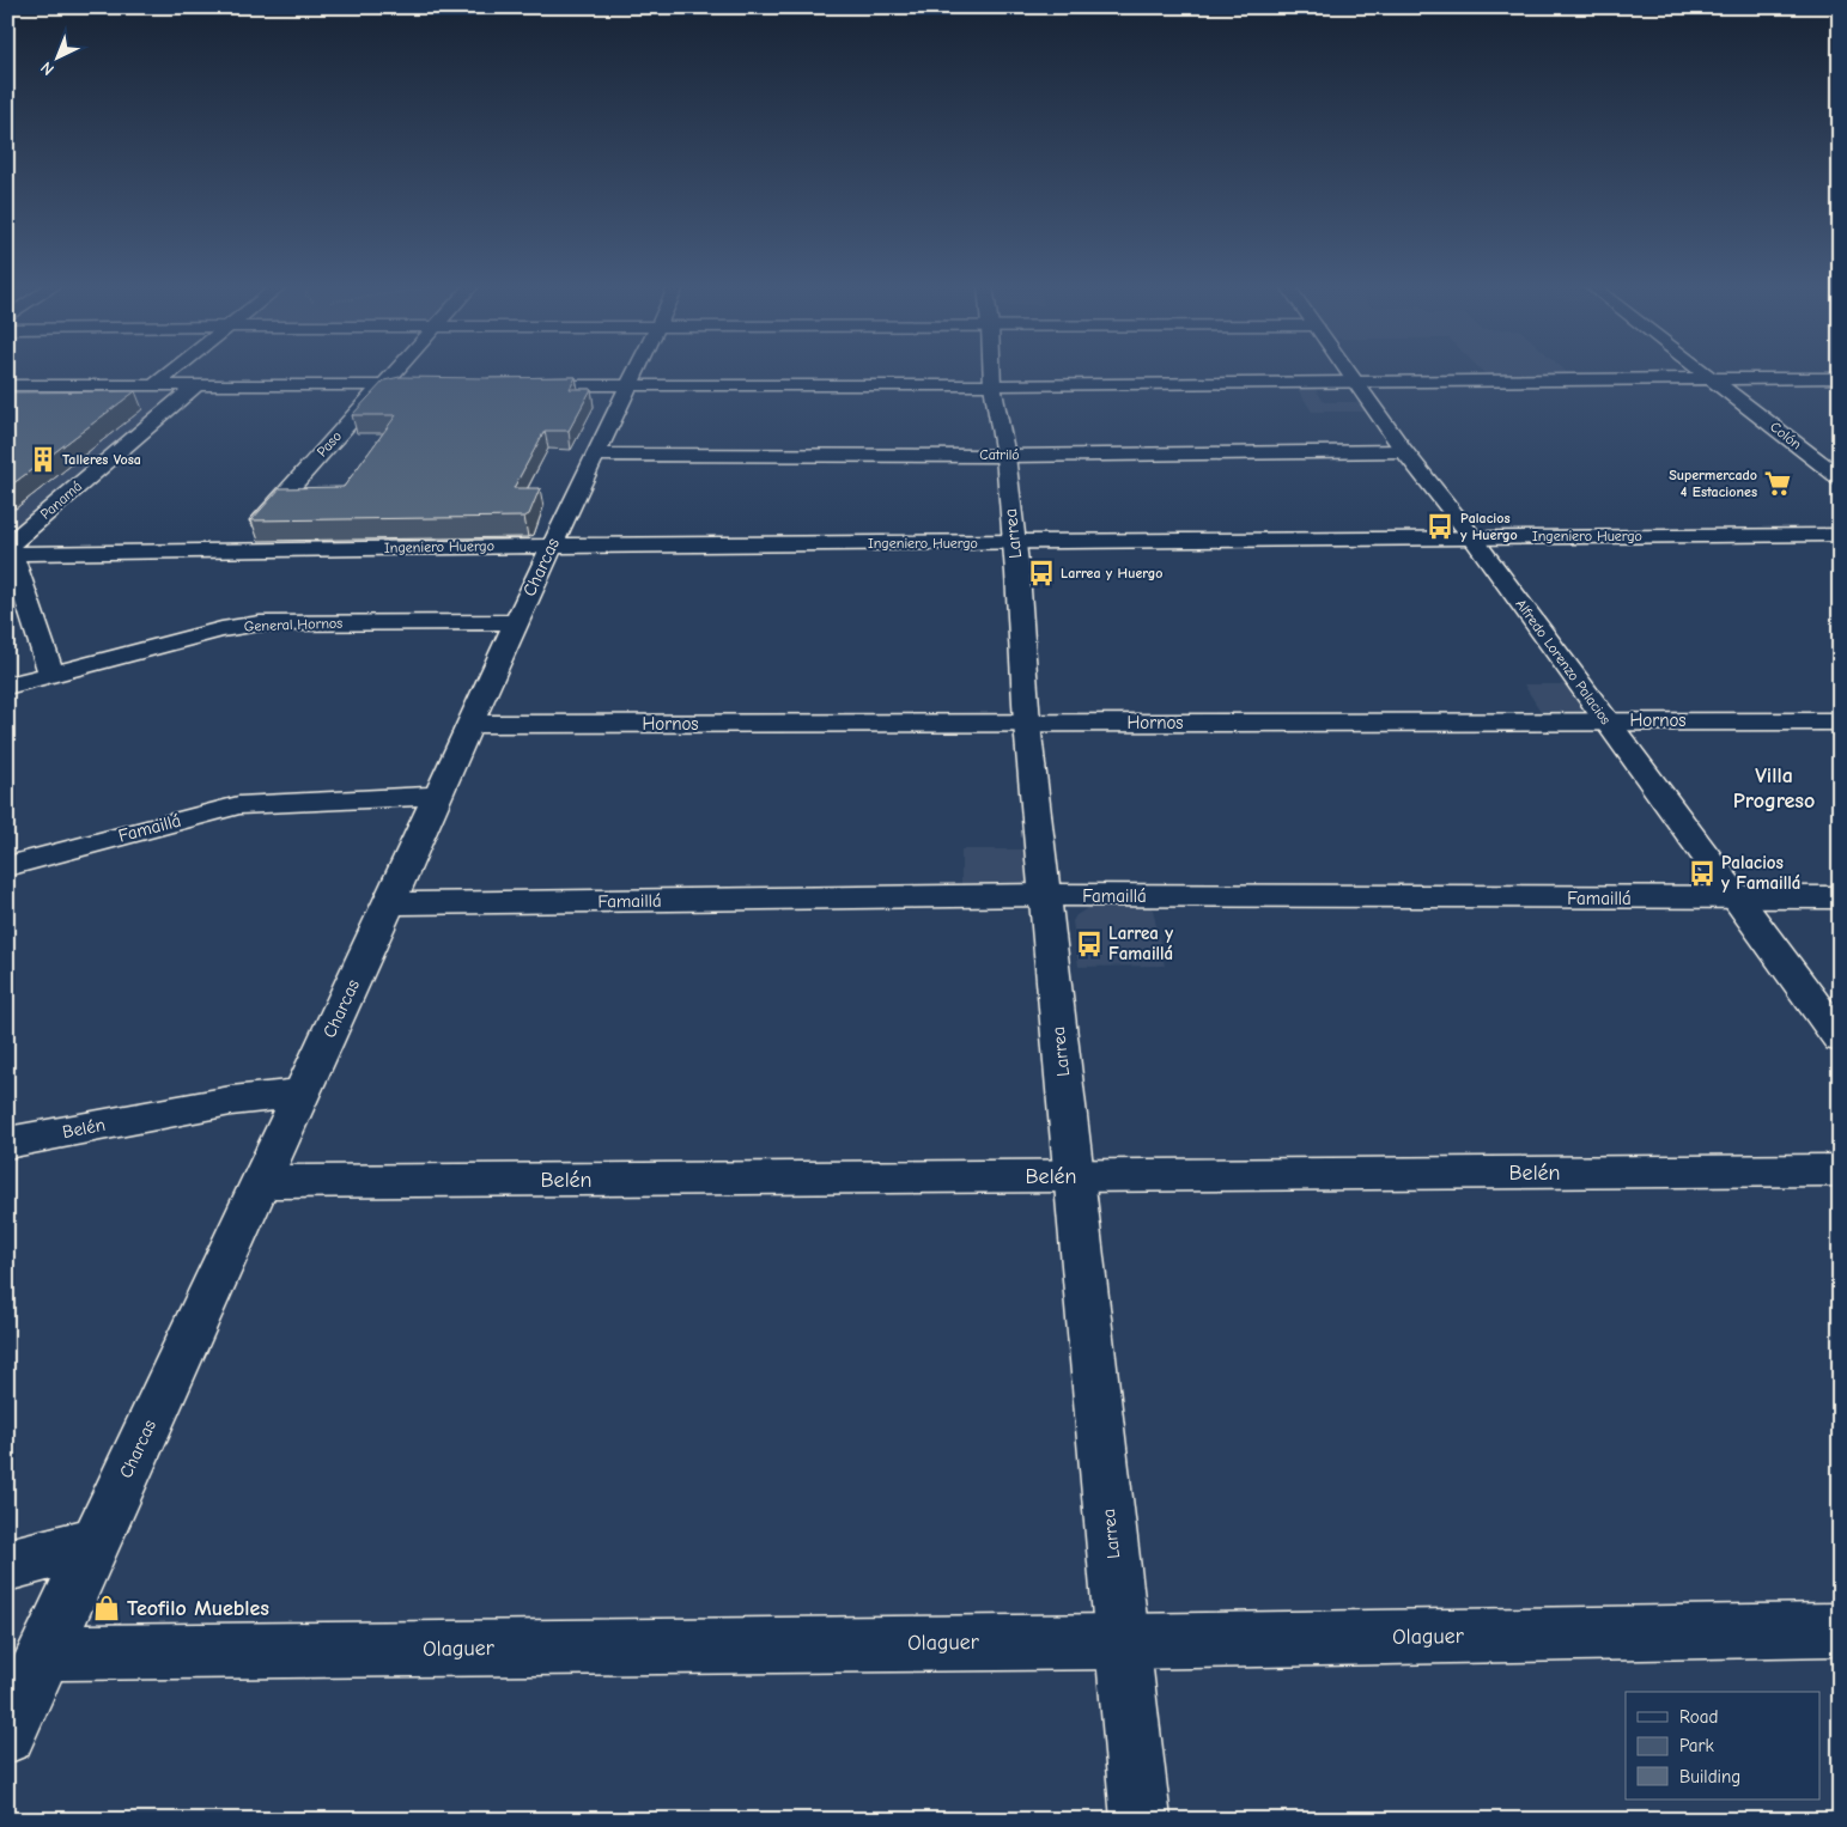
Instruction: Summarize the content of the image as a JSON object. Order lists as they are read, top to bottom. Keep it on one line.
{"streets":{"street":["Colón","Paso","Catriló","Panamá","Larrea","Ingeniero Huergo","Charcas","General Hornos","Alfredo Lorenzo Palacios","Hornos","Famaillá","Belén","Olaguer"]},"crossings":[["Paso","Ingeniero Huergo"],["Catriló","Larrea"],["Catriló","Charcas"],["Catriló","Alfredo Lorenzo Palacios"],["Panamá","Ingeniero Huergo"],["Larrea","Ingeniero Huergo"],["Larrea","Hornos"],["Larrea","Famaillá"],["Larrea","Belén"],["Larrea","Olaguer"],["Ingeniero Huergo","Charcas"],["Ingeniero Huergo","Alfredo Lorenzo Palacios"],["Charcas","General Hornos"],["Charcas","Hornos"],["Charcas","Famaillá"],["Charcas","Belén"],["Charcas","Olaguer"],["Alfredo Lorenzo Palacios","Hornos"],["Alfredo Lorenzo Palacios","Famaillá"]],"districts":["Villa Progreso"],"places":{"building":["Talleres Vosa"],"supermarket":["Supermercado 4 Estaciones"],"bus stop":["Palacios y Huergo","Larrea y Huergo","Palacios y Famaillá","Larrea y Famaillá"],"shop":["Teofilo Muebles"]},"legend":["Road","Park","Building"],"north":"bottom left"}
